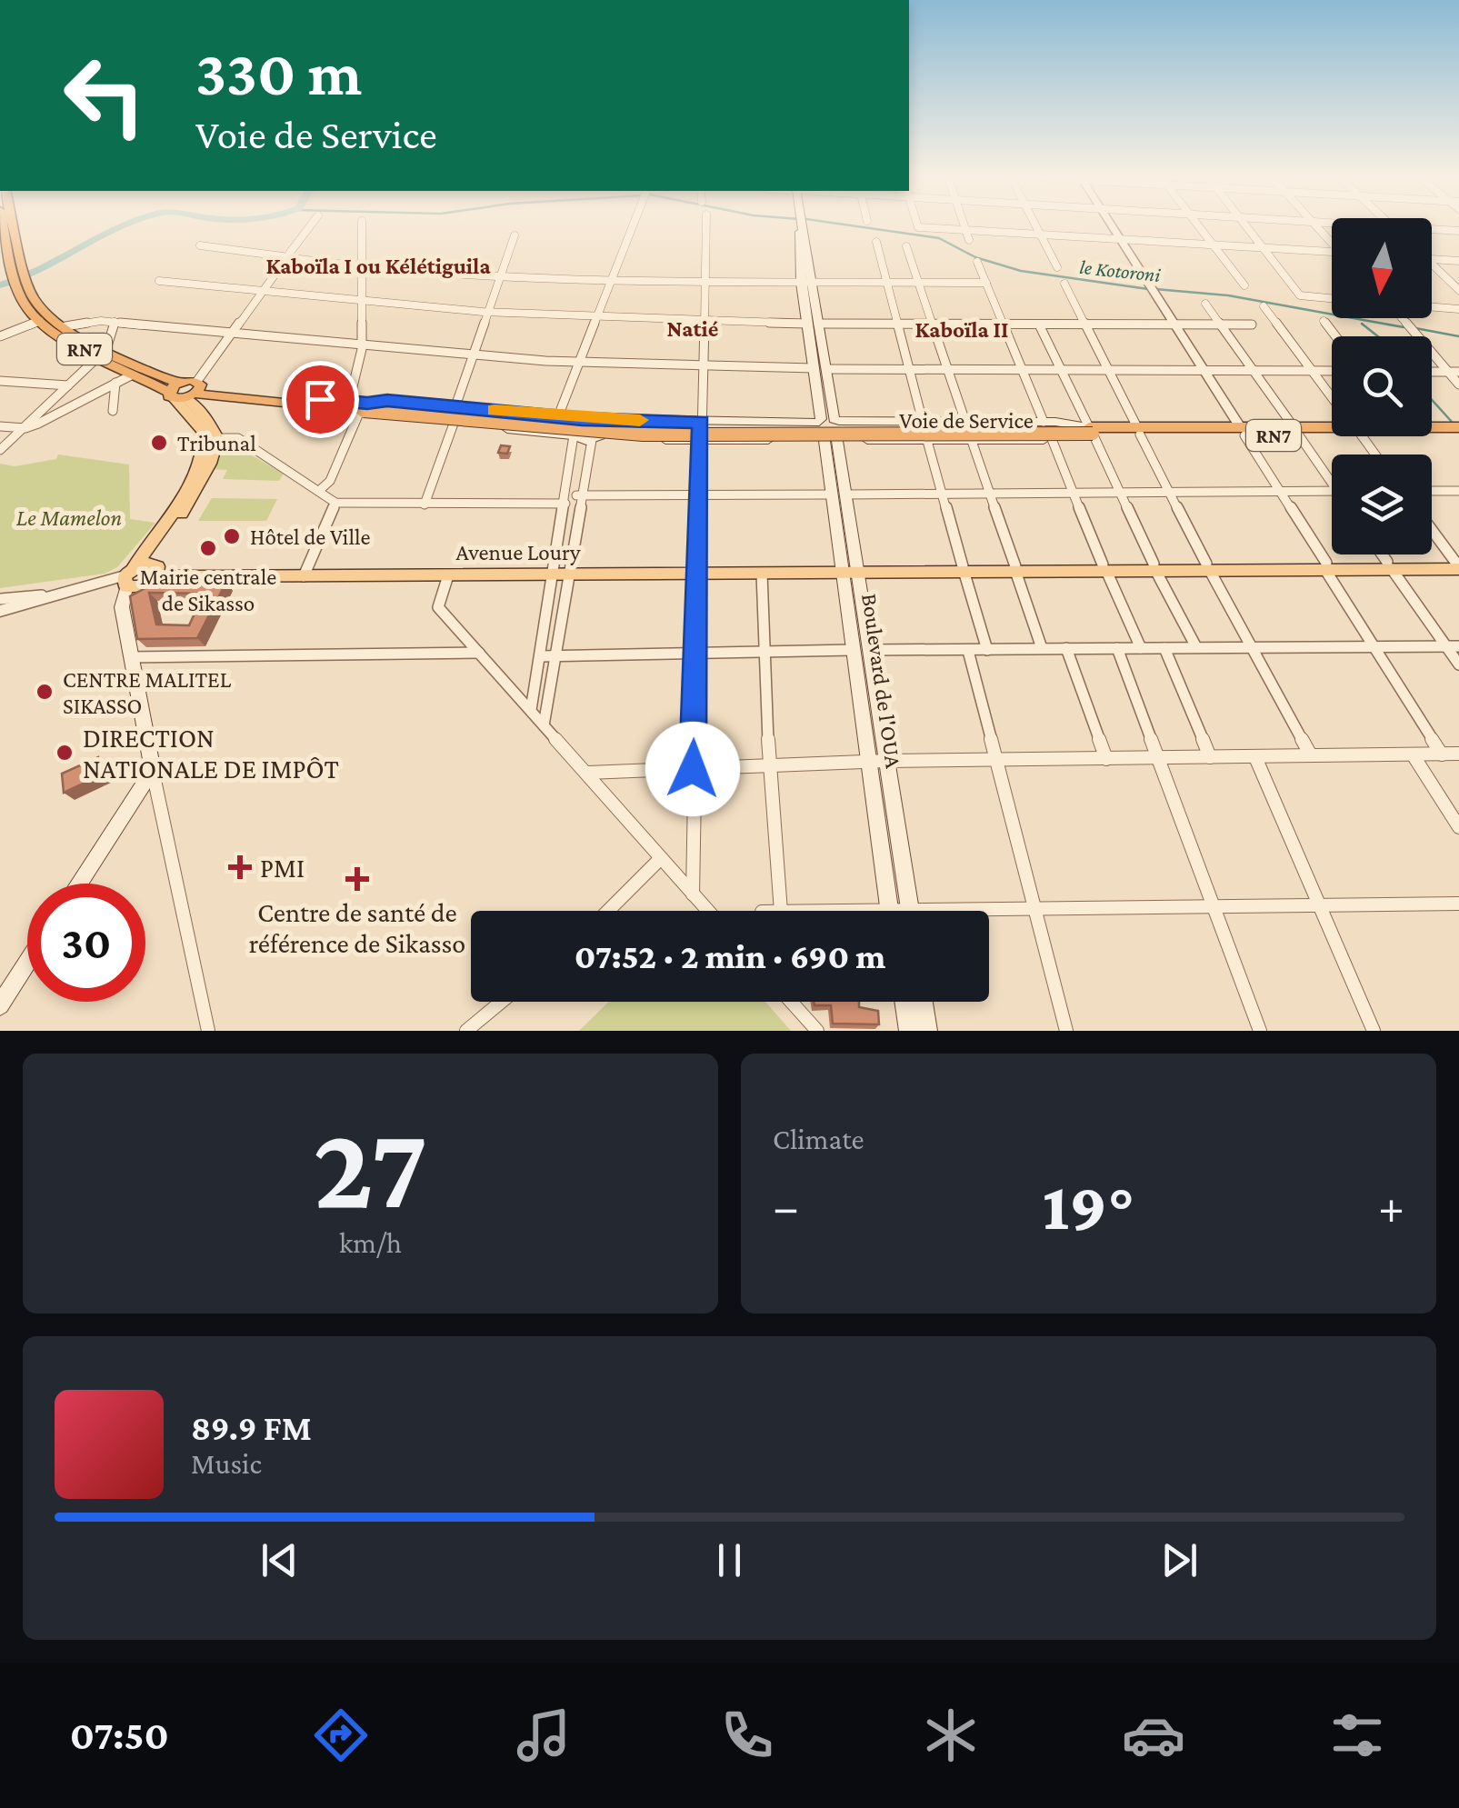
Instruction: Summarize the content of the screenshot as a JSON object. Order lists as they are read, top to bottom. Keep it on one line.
{"streets":{"highway":["RN7"],"main road":["Voie de Service","Avenue Loury","Boulevard de l'OUA"]},"crossings":[["RN7","Voie de Service"],["Voie de Service","Boulevard de l'OUA"],["Avenue Loury","Boulevard de l'OUA"]],"districts":["Kaboïla I ou Kélétiguila","Natié","Kaboïla II"],"water":["le Kotoroni"],"parks":["Le Mamelon"],"places":{"other":["Tribunal","Hôtel de Ville","Mairie centrale de Sikasso","CENTRE MALITEL SIKASSO","DIRECTION NATIONALE DE IMPÔT"],"health":["PMI","Centre de santé de référence de Sikasso"]},"north":"bottom","page":{"turn":["330 m","Voie de Service"],"limit":"30","trip":"07:52 · 2 min · 690 m","tile":[["27","km/h"],"Climate"],"heat":["−","19°","+"],"song":["89.9 FM","Music"],"tabs":"07:50"}}
